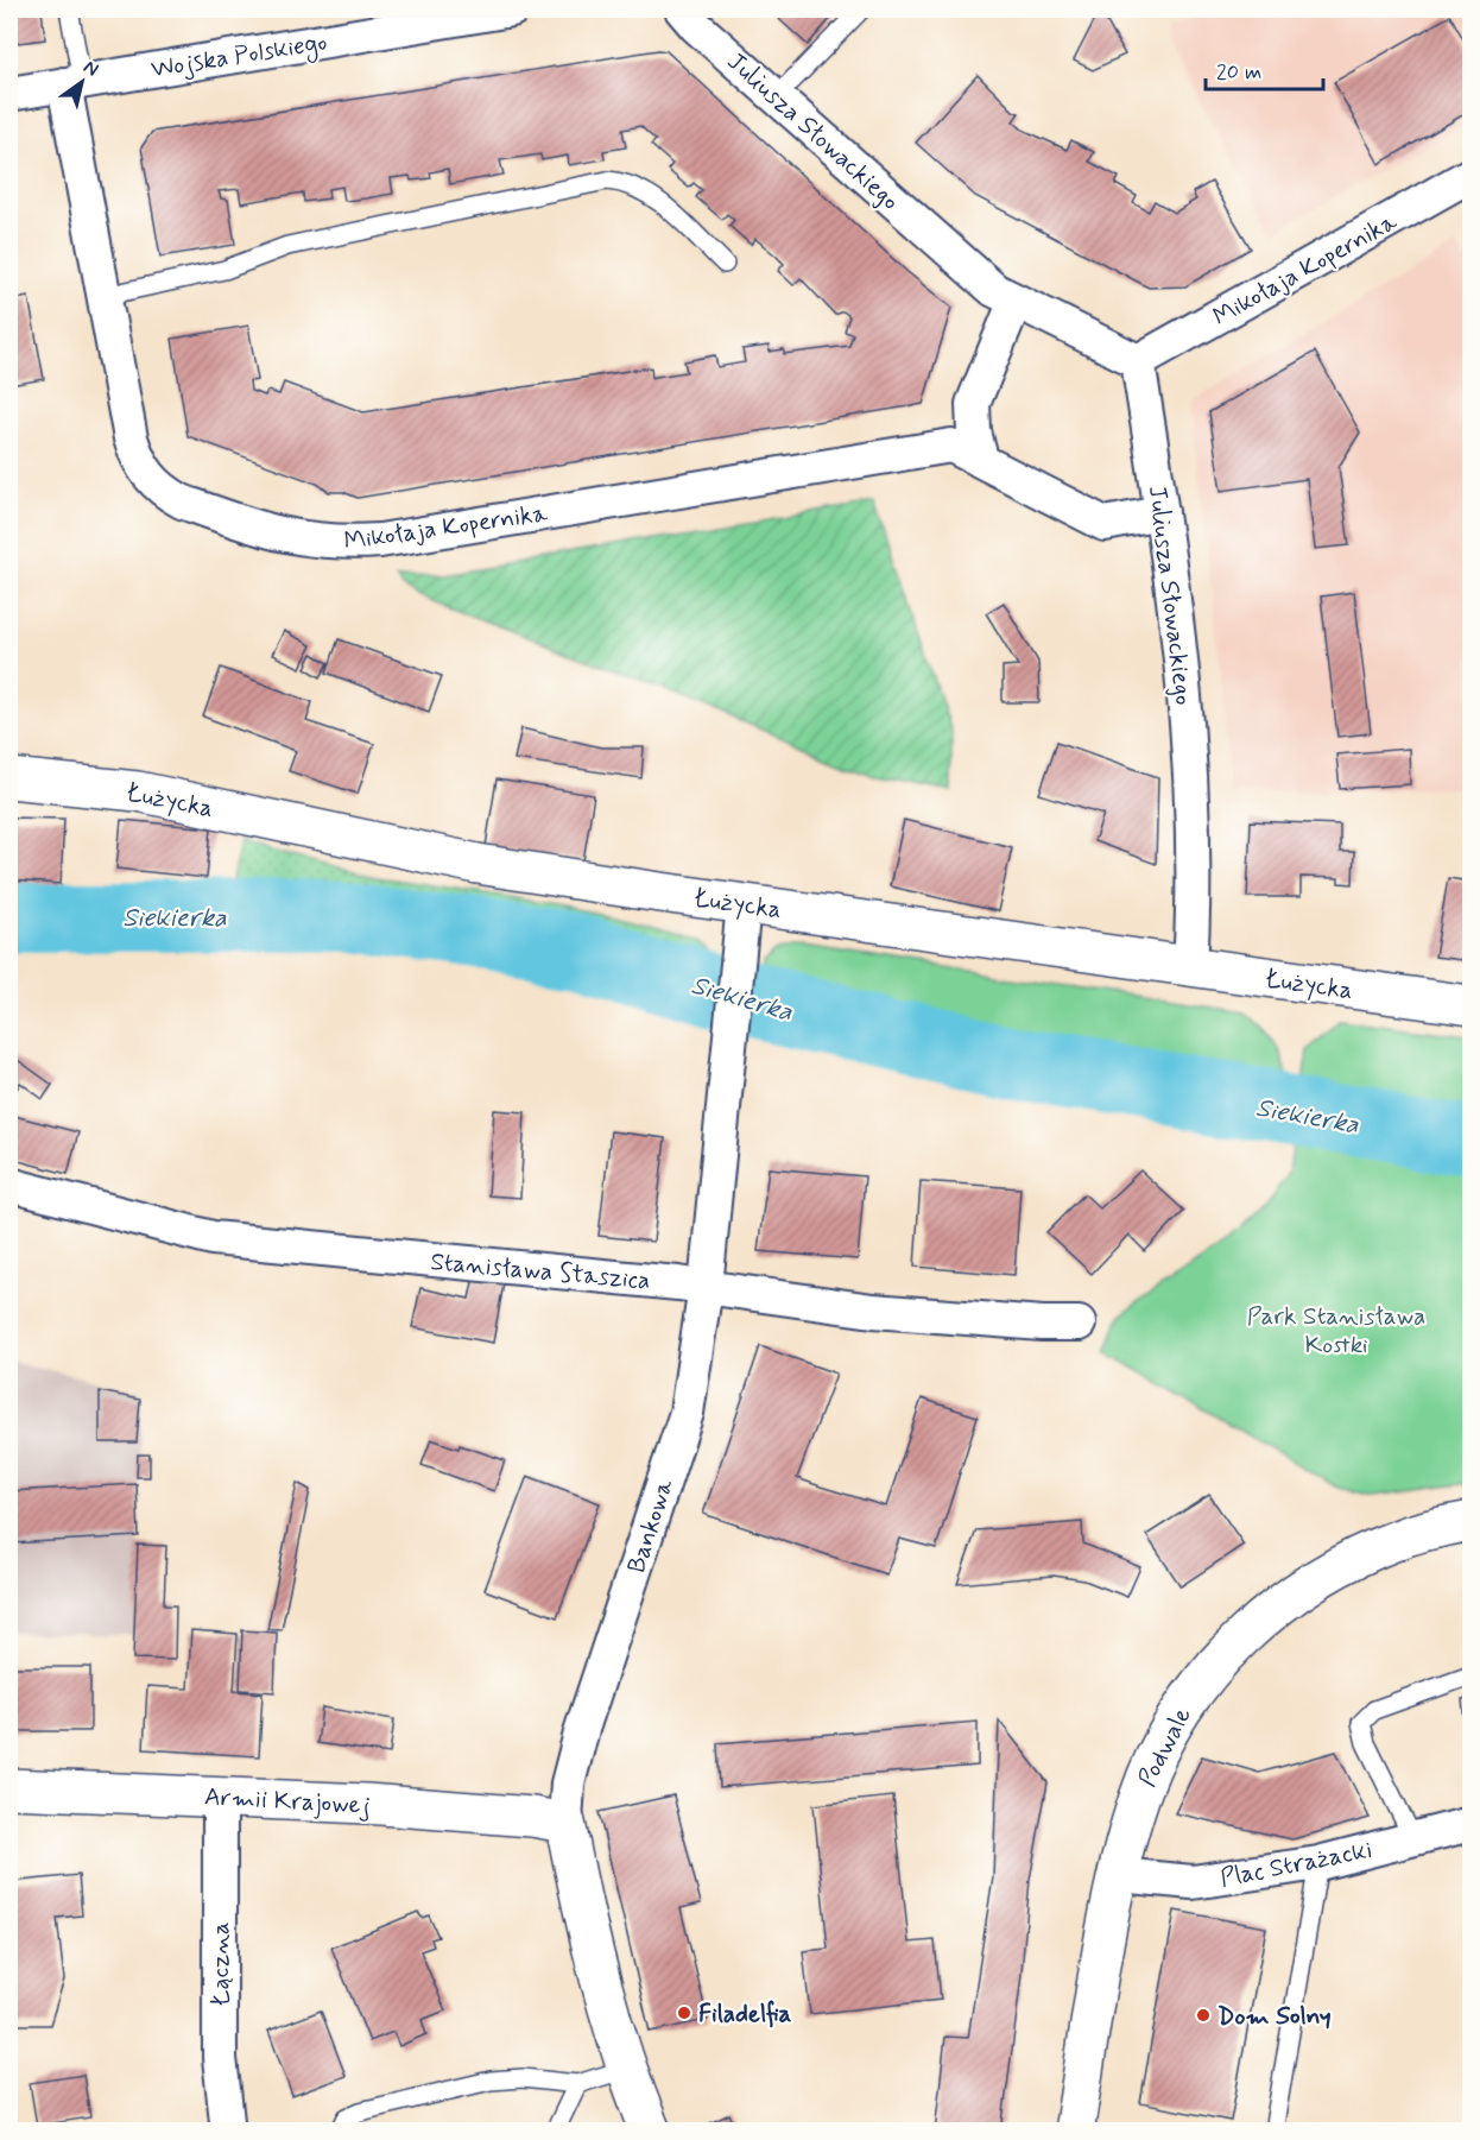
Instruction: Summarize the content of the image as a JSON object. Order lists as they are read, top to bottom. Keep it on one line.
{"streets":{"main road":["Łużycka","Bankowa","Podwale","Armii Krajowej"],"street":["Wojska Polskiego","Juliusza Słowackiego","Mikołaja Kopernika","Stanisława Staszica","Plac Strażacki","Łączna"]},"crossings":[["Wojska Polskiego","Mikołaja Kopernika"],["Juliusza Słowackiego","Mikołaja Kopernika"],["Juliusza Słowackiego","Łużycka"],["Łużycka","Bankowa"],["Stanisława Staszica","Bankowa"],["Bankowa","Armii Krajowej"],["Podwale","Plac Strażacki"],["Armii Krajowej","Łączna"]],"water":["Siekierka"],"parks":["Park Stanisława Kostki"],"places":["Filadelfia","Dom Solny"],"scale_bar":"20 m","north":"top right"}
